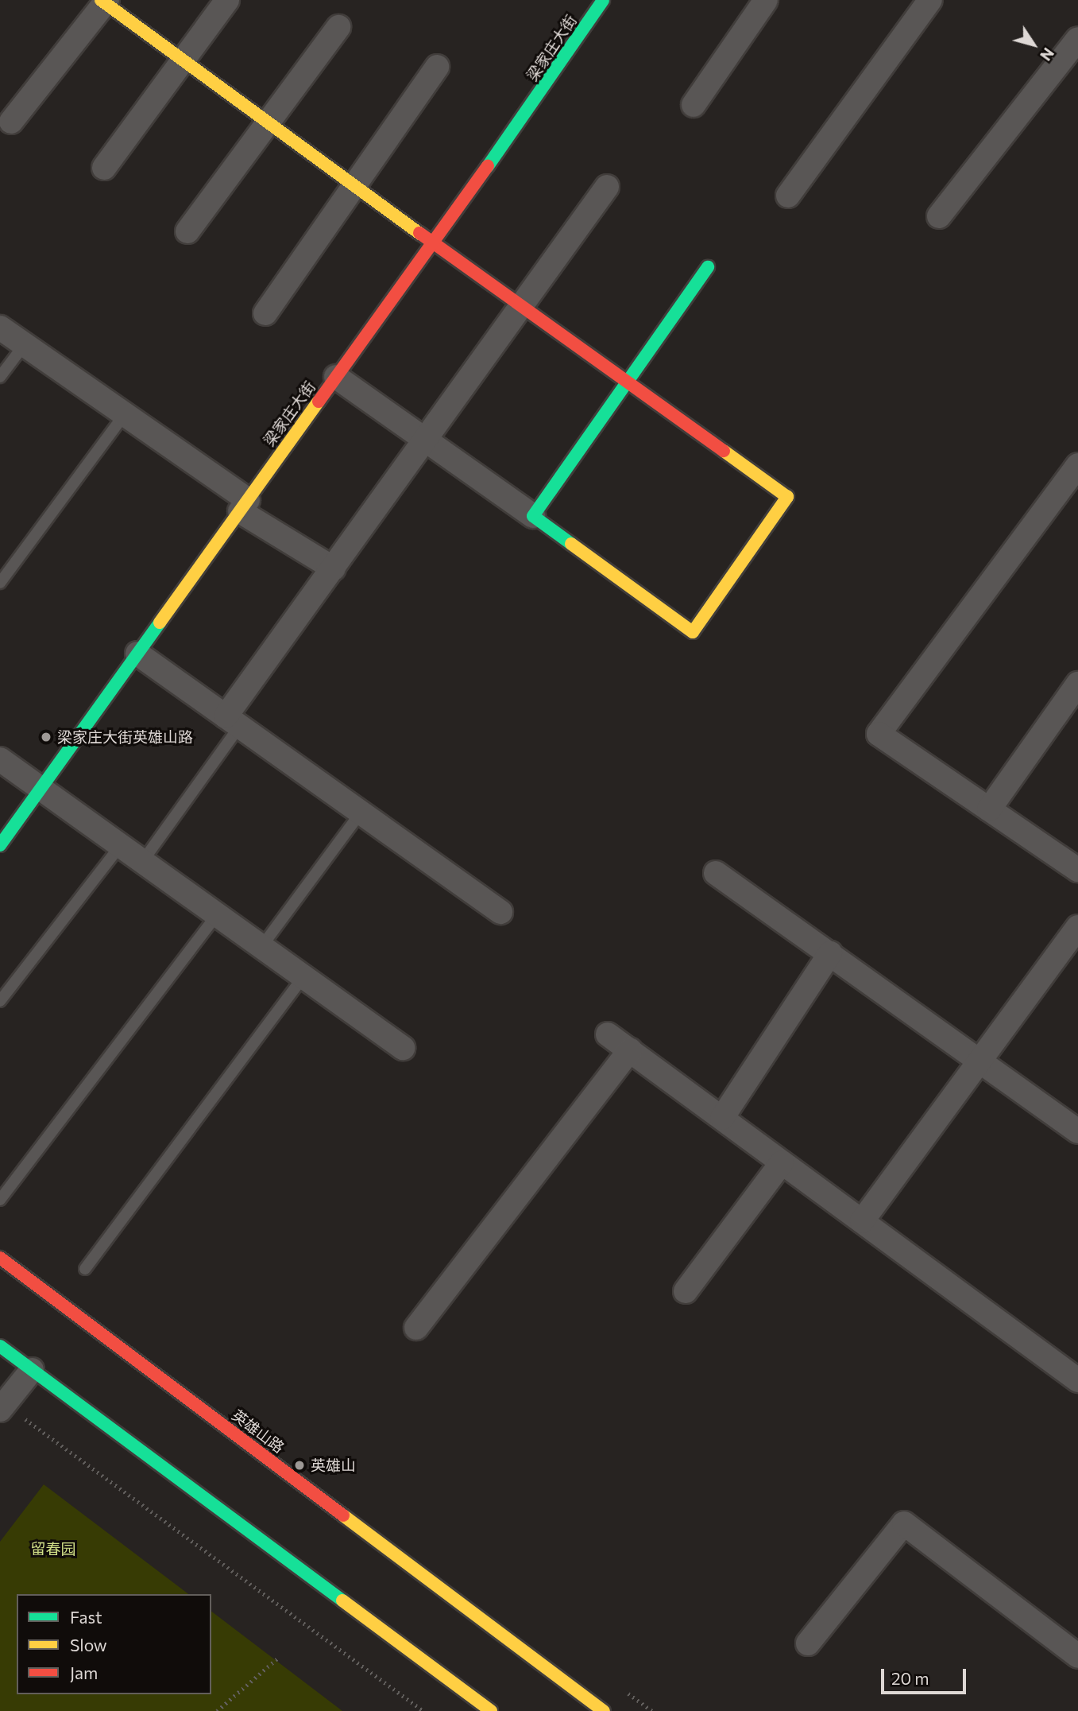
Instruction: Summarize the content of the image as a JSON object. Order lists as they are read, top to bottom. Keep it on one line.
{"streets":{"street":["梁家庄大街","英雄山路"]},"parks":["留春园"],"places":["梁家庄大街英雄山路","英雄山"],"legend":["Fast","Slow","Jam"],"scale_bar":"20 m","north":"bottom right"}
